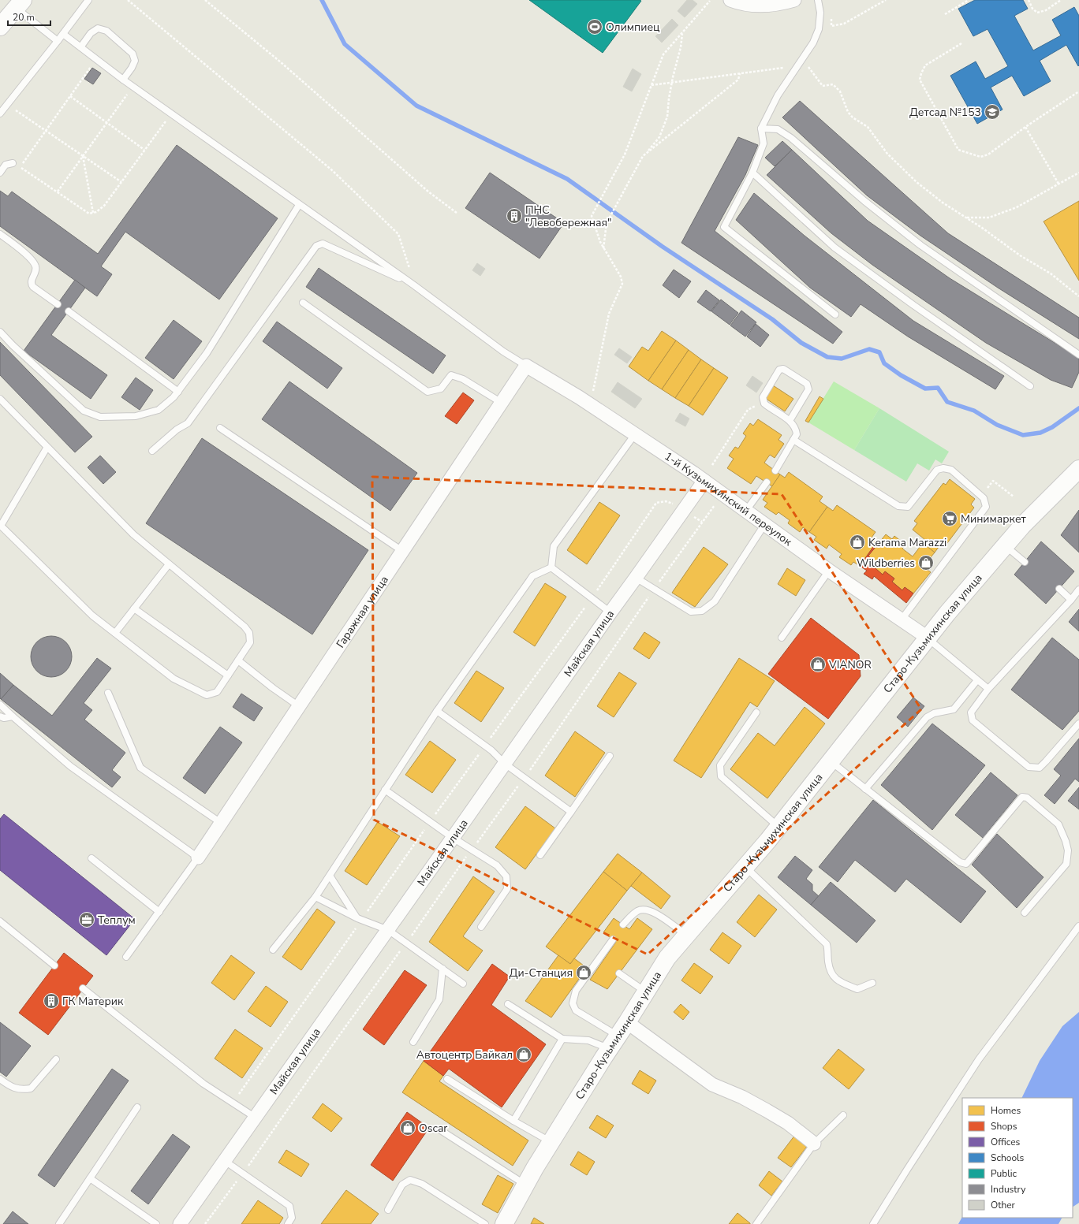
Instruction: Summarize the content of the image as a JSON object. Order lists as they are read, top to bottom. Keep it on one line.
{"streets":{"main road":["Старо-Кузьмихинская улица"],"street":["1-й Кузьмихинский переулок","Гаражная улица","Майская улица"]},"crossings":[["1-й Кузьмихинский переулок","Гаражная улица"],["1-й Кузьмихинский переулок","Старо-Кузьмихинская улица"],["1-й Кузьмихинский переулок","Майская улица"]],"places":{"sports":["Олимпиец"],"school or university":["Детсад №153"],"building":["ПНС \"Левобережная\"","ГК Материк"],"supermarket":["Минимаркет"],"shop":["Kerama Marazzi","Wildberries","VIANOR","Ди-Станция","Автоцентр Байкал","Oscar"],"office":["Теплум"]},"legend":["Homes","Shops","Offices","Schools","Public","Industry","Other"],"scale_bar":"20 m"}
